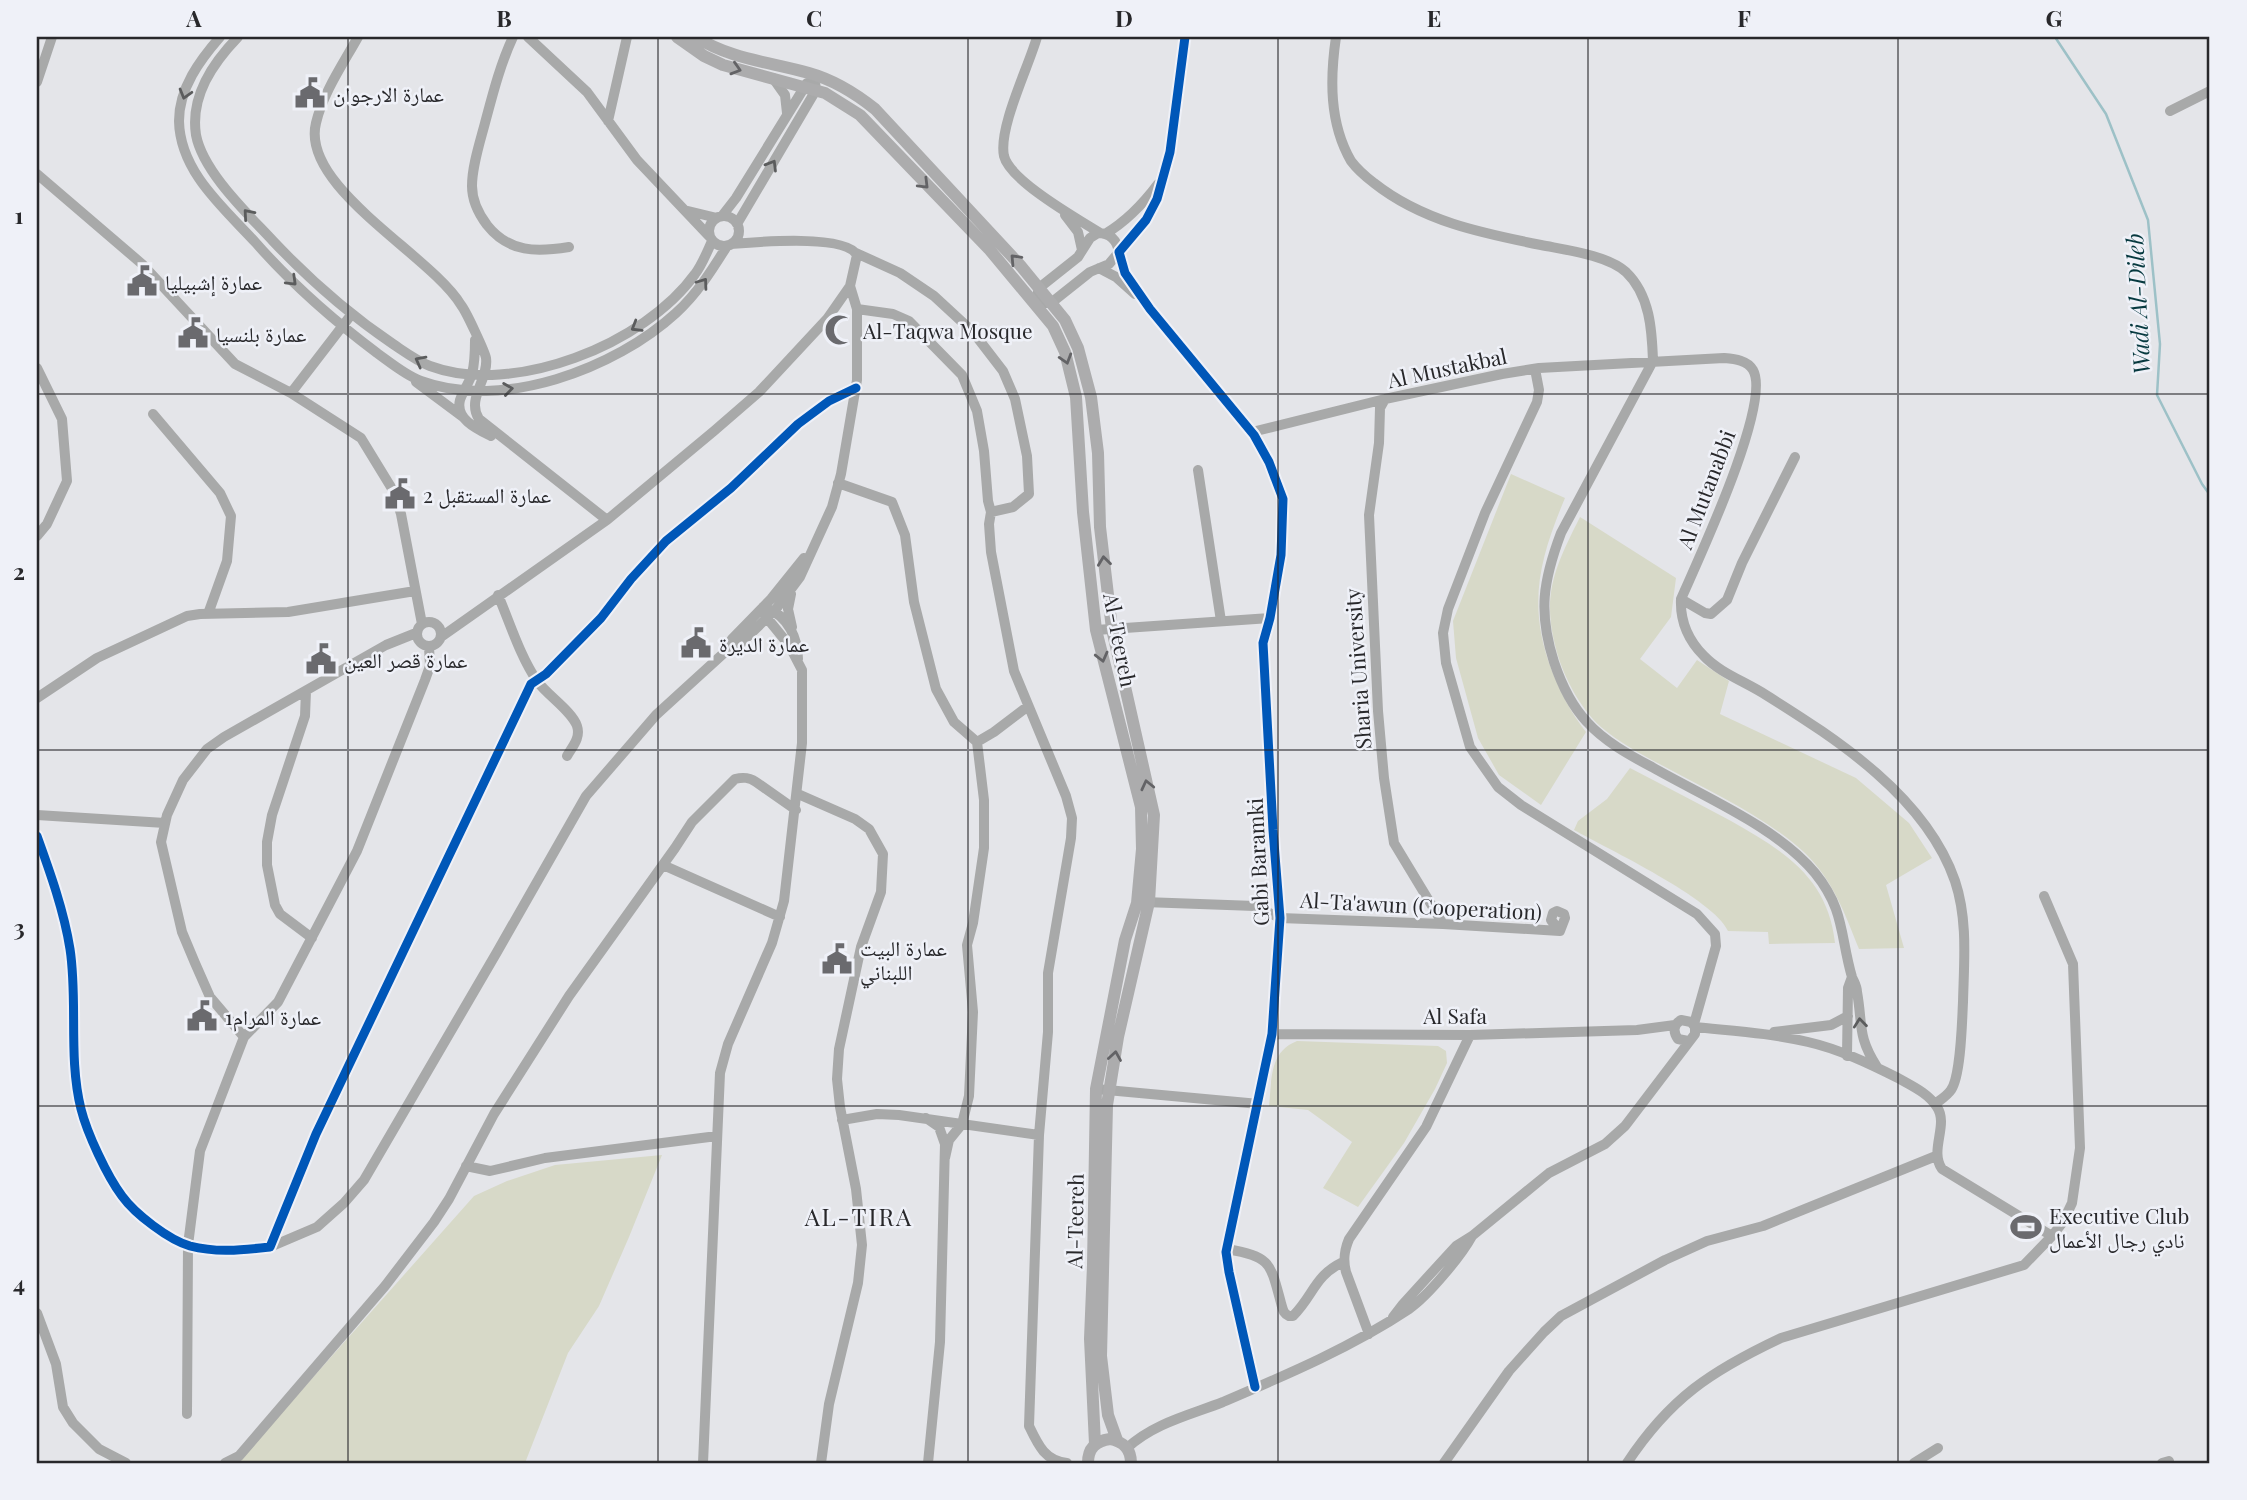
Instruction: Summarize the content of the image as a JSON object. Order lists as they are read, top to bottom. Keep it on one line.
{"streets":{"main road":["Al-Teereh"],"street":["Al Mustakbal","Al Mutanabbi","Sharia University","Gabi Baramki","Al-Ta'awun (Cooperation)","Al Safa"]},"crossings":[["Al Mustakbal","Al Mutanabbi"],["Al Mustakbal","Sharia University"],["Al Mustakbal","Gabi Baramki"],["Al-Teereh","Al-Ta'awun (Cooperation)"],["Sharia University","Al-Ta'awun (Cooperation)"],["Gabi Baramki","Al-Ta'awun (Cooperation)"],["Gabi Baramki","Al Safa"]],"districts":["AL-TIRA"],"water":["Wadi Al-Dileb"],"places":{"public building":["عمارة الارجوان","عمارة إشبيليا","عمارة بلنسيا","عمارة المستقبل 2","عمارة الديرة","عمارة قصر العين","عمارة البيت اللبناني","عمارة المرام1"],"mosque":["Al-Taqwa Mosque"],"sports":["Executive Club نادي رجال الأعمال"]},"grid":{"columns":["A","B","C","D","E","F","G"],"rows":["1","2","3","4"]}}
